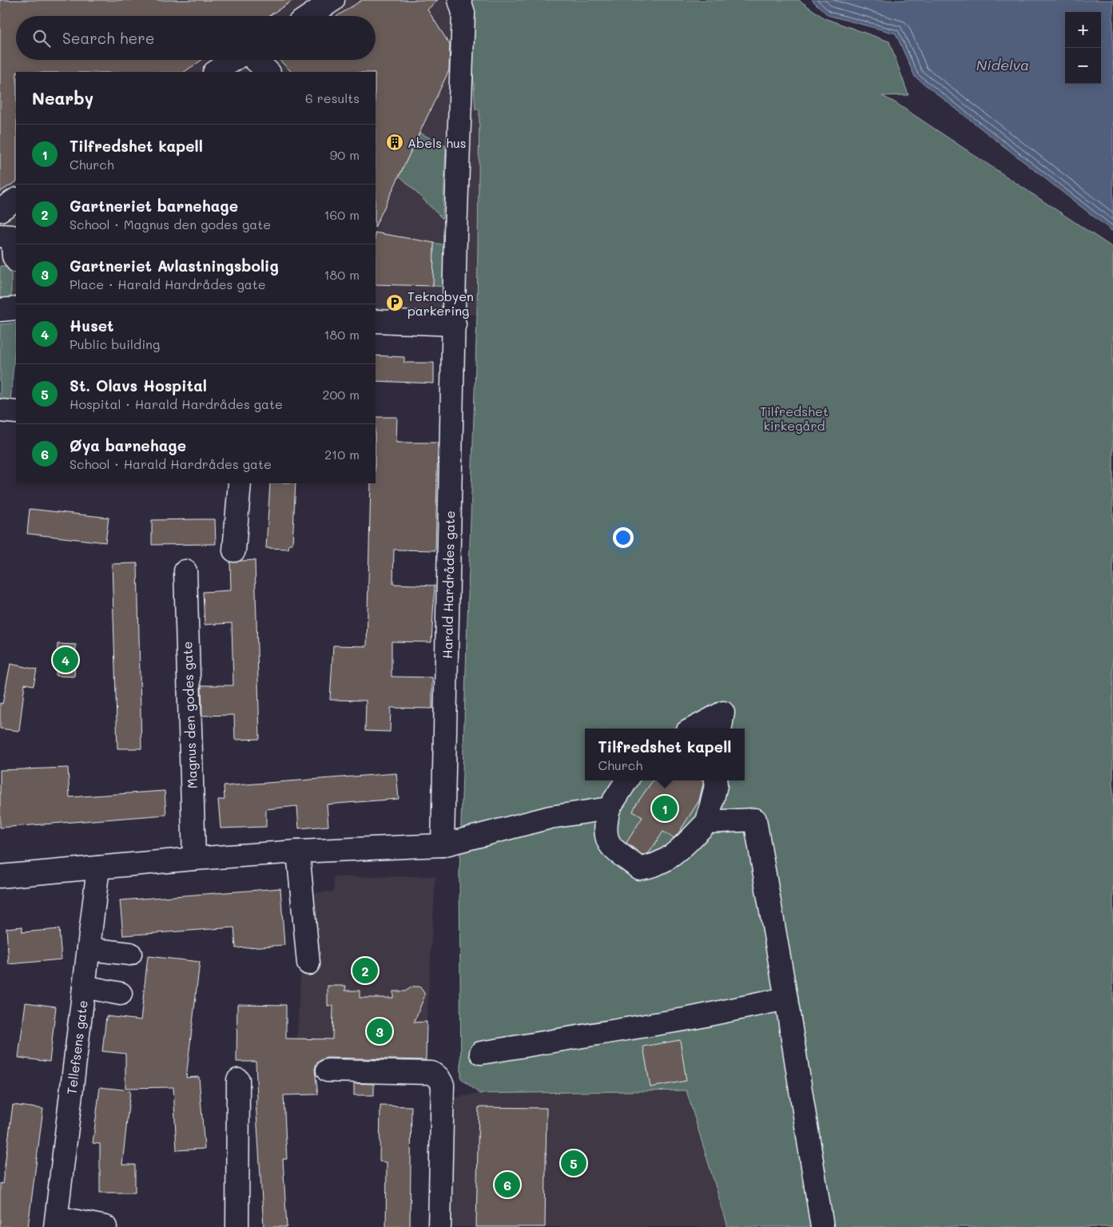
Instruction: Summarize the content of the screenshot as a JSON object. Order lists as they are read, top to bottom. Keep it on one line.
{"streets":{"street":["Harald Hardrådes gate","Magnus den godes gate","Tellefsens gate"]},"water":["Nidelva"],"parks":["Tilfredshet kirkegård"],"places":{"building":["Abels hus"],"parking":["Teknobyen parkering"]},"page":{"map_buttons":["+","−"],"search":"Search here","heading":["Nearby","6 results"],"list":[{"mark":"1","name":"Tilfredshet kapell","note":"Church","value":"90 m"},{"mark":"2","name":"Gartneriet barnehage","note":"School · Magnus den godes gate","value":"160 m"},{"mark":"3","name":"Gartneriet Avlastningsbolig","note":"Place · Harald Hardrådes gate","value":"180 m"},{"mark":"4","name":"Huset","note":"Public building","value":"180 m"},{"mark":"5","name":"St. Olavs Hospital","note":"Hospital · Harald Hardrådes gate","value":"200 m"},{"mark":"6","name":"Øya barnehage","note":"School · Harald Hardrådes gate","value":"210 m"}],"pins":["4","1","2","3","5","6"],"popup":["Tilfredshet kapell","Church"]}}
